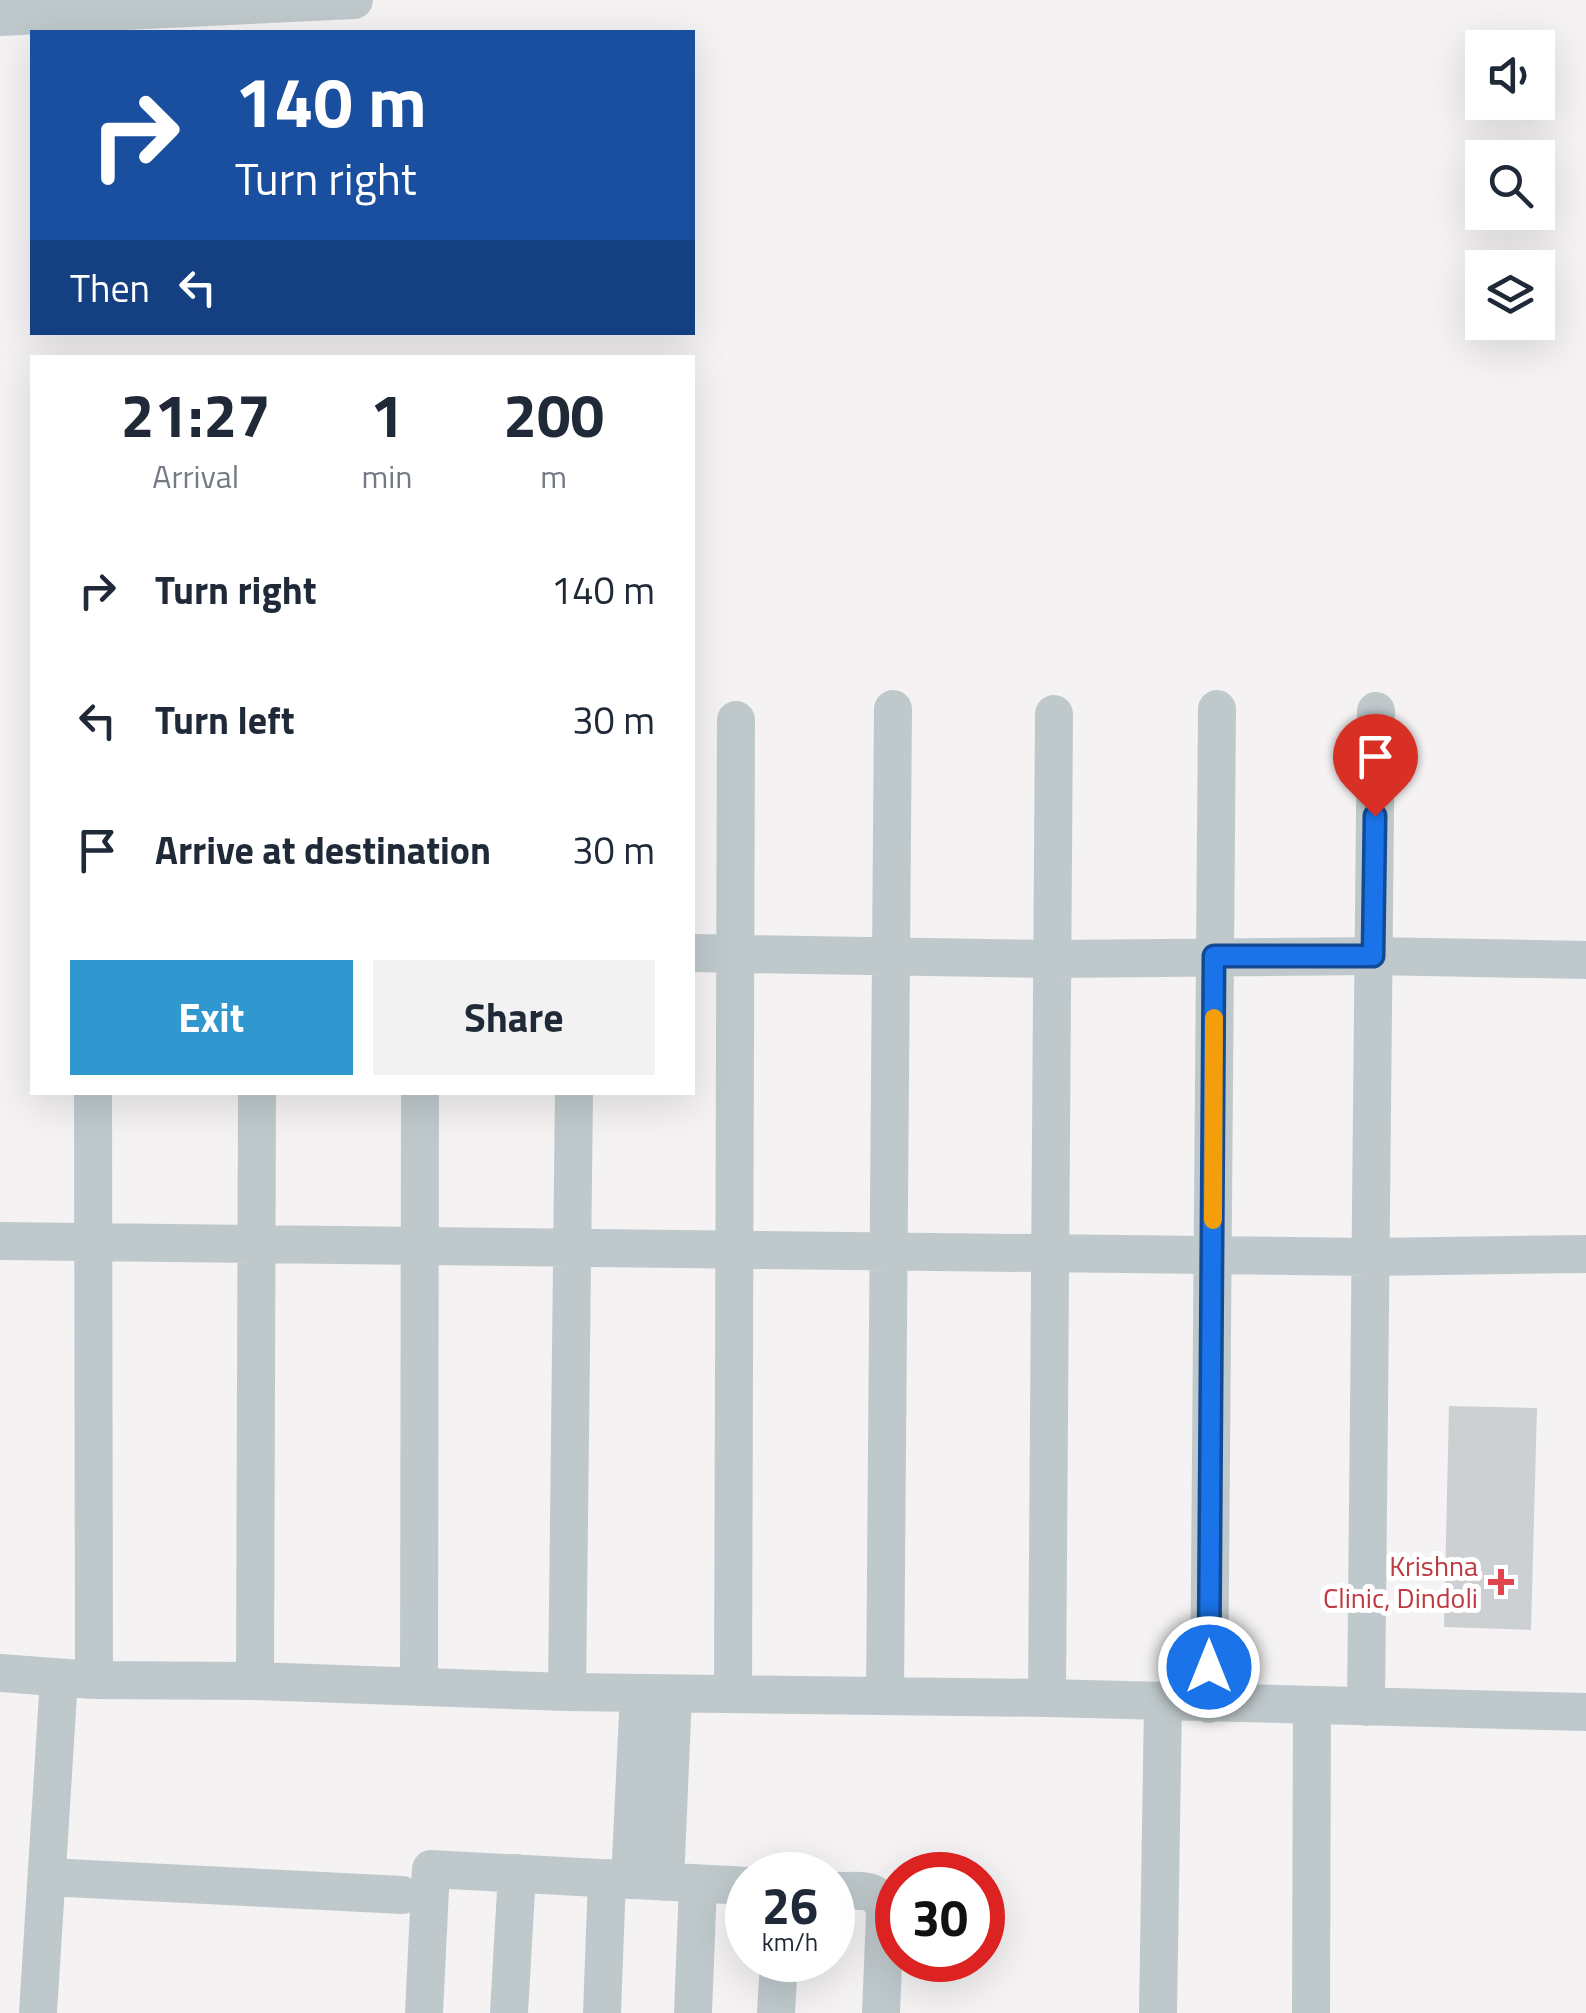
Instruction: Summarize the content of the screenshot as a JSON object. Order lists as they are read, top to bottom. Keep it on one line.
{"places":{"health":["Krishna Clinic, Dindoli"]},"page":{"turn":["140 m","Turn right"],"then":"Then","eta":["21:27","Arrival","1","min","200","m"],"list":[{"name":"Turn right","value":"140 m"},{"name":"Turn left","value":"30 m"},{"name":"Arrive at destination","value":"30 m"}],"buttons":["Exit","Share"],"speed":"26 km/h","limit":"30"}}
